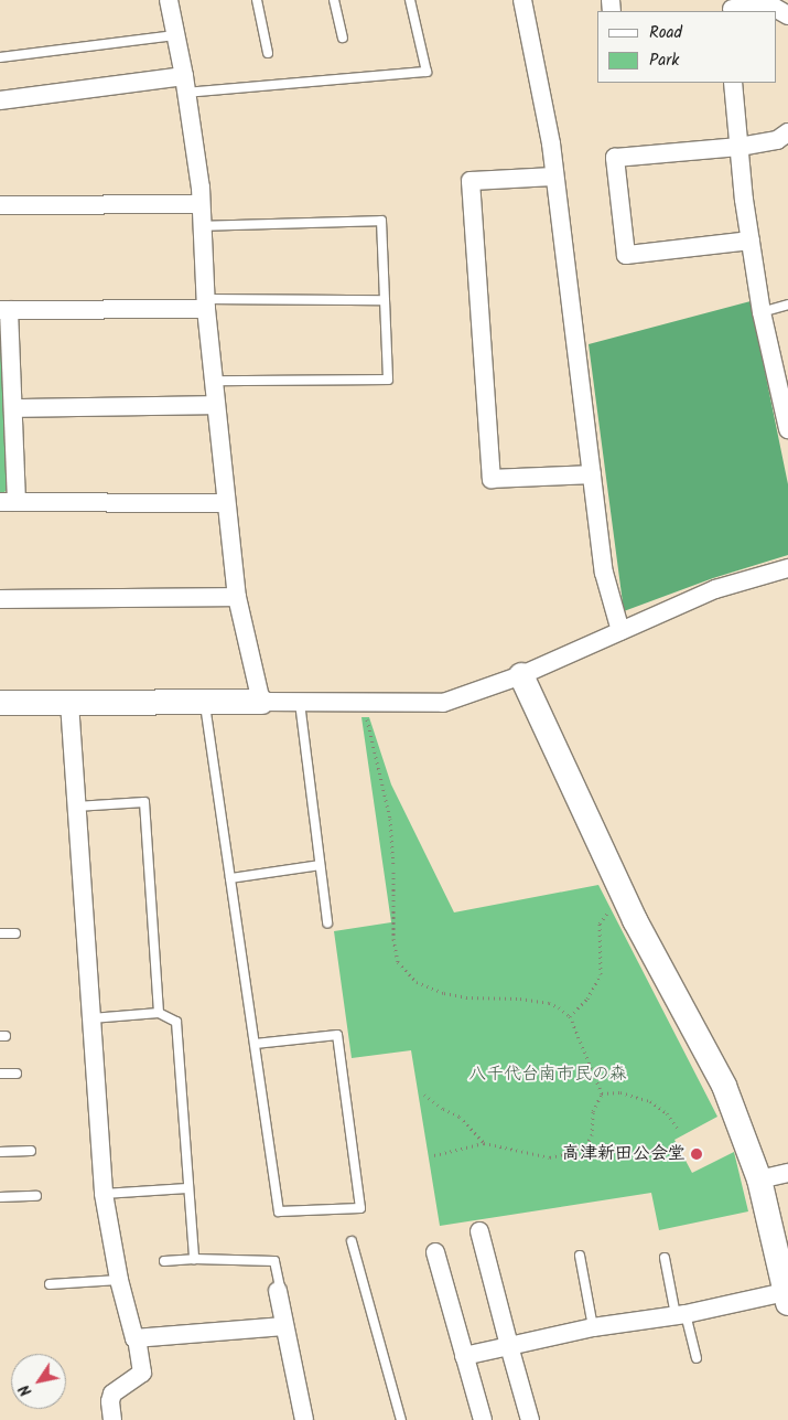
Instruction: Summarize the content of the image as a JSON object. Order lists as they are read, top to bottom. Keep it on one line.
{"parks":["八千代台南市民の森"],"places":["高津新田公会堂"],"legend":["Road","Park"],"north":"bottom left"}
